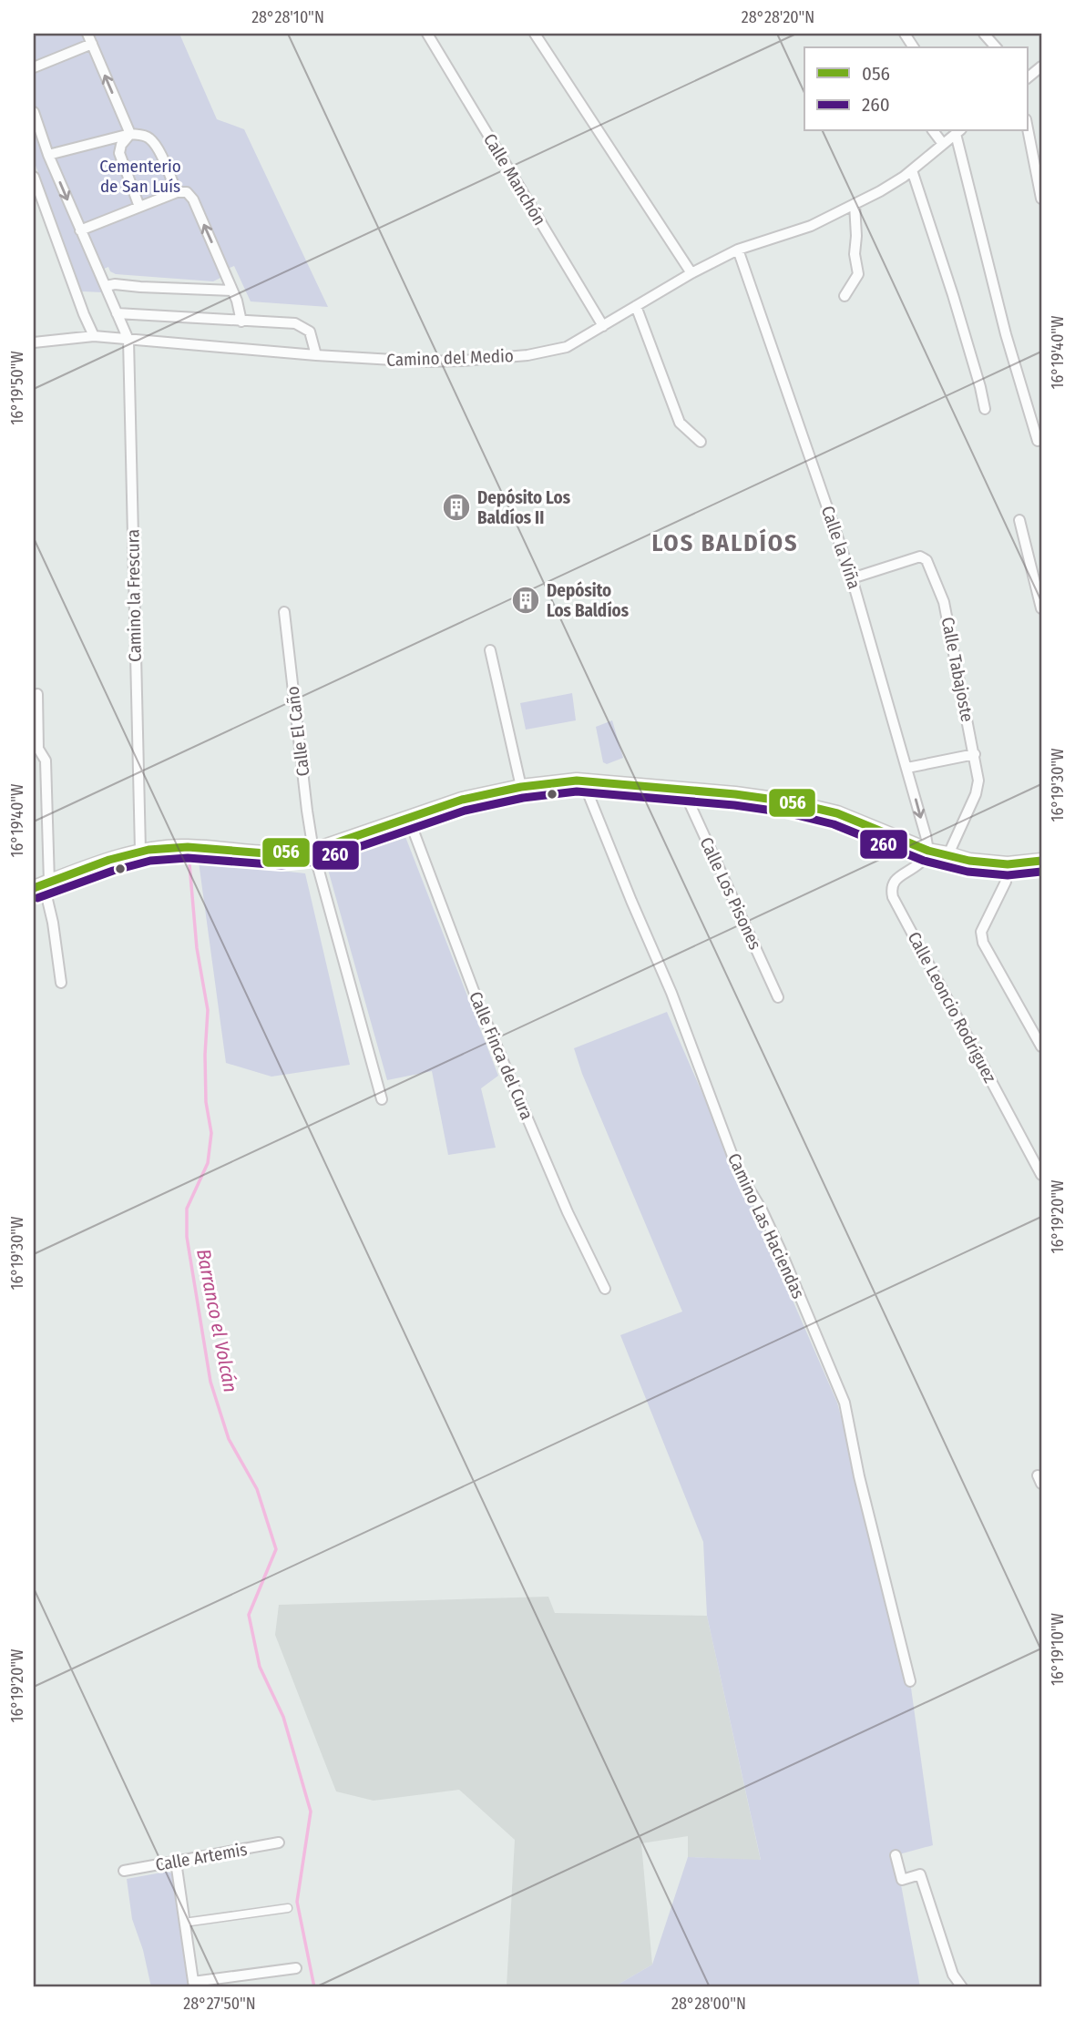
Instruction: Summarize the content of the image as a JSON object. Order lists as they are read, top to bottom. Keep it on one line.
{"streets":{"street":["Calle Manchón","Camino del Medio","Calle la Viña","Camino la Frescura","Calle Tabajoste","Calle El Caño","Calle Los Pisones","Calle Leoncio Rodríguez","Calle Finca del Cura","Camino Las Haciendas","Calle Artemis"]},"crossings":[["Calle Manchón","Camino del Medio"],["Camino del Medio","Calle la Viña"],["Camino del Medio","Camino la Frescura"],["Calle la Viña","Calle Tabajoste"],["Calle la Viña","Calle Leoncio Rodríguez"]],"districts":["LOS BALDÍOS"],"water":["Barranco el Volcán"],"parks":["Cementerio de San Luís"],"places":{"building":["Depósito Los Baldíos II","Depósito Los Baldíos"]},"lines":["transit line 056","transit line 260"],"legend":["056","260"],"coordinates":["28°28'10\"N","28°28'20\"N","16°19'40\"W","16°19'50\"W","16°19'30\"W","16°19'20\"W","16°19'10\"W","28°27'50\"N","28°28'00\"N"]}
